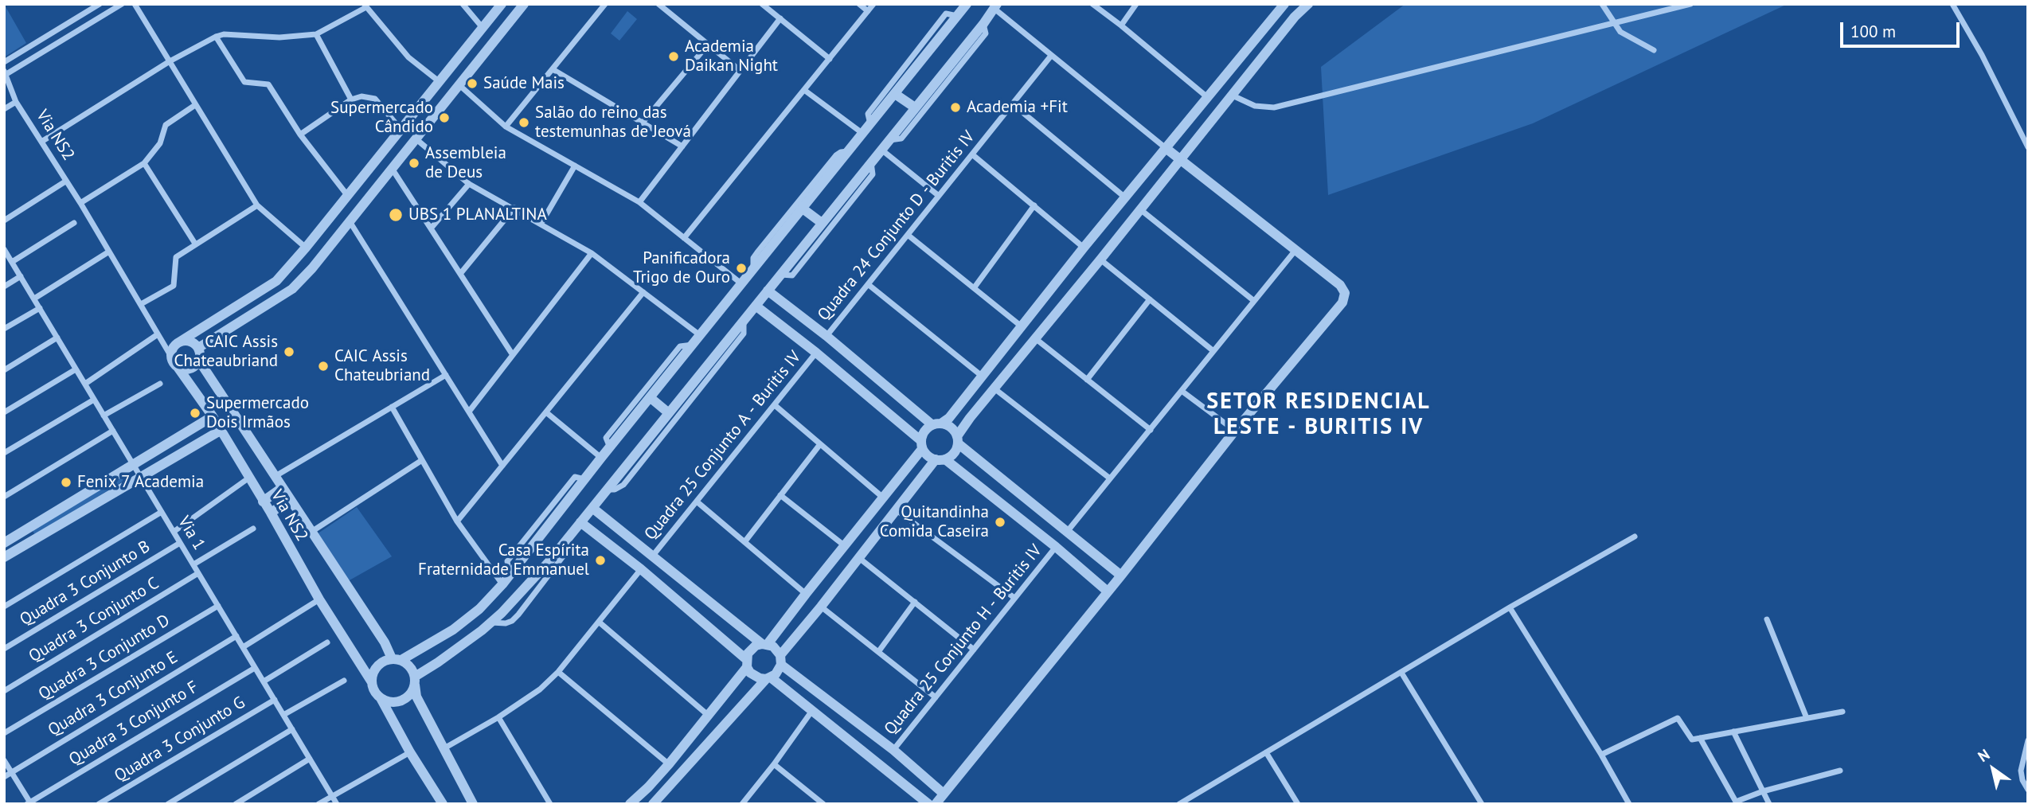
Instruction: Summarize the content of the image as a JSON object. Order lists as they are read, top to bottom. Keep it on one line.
{"streets":{"street":["Via NS2","Quadra 24 Conjunto D - Buritis IV","Quadra 25 Conjunto A - Buritis IV","Via 1","Quadra 3 Conjunto B","Quadra 3 Conjunto C","Quadra 25 Conjunto H - Buritis IV","Quadra 3 Conjunto D","Quadra 3 Conjunto E","Quadra 3 Conjunto F","Quadra 3 Conjunto G"]},"crossings":[["Via 1","Quadra 3 Conjunto B"],["Via 1","Quadra 3 Conjunto C"],["Via 1","Quadra 3 Conjunto D"],["Via 1","Quadra 3 Conjunto E"],["Via 1","Quadra 3 Conjunto F"],["Via 1","Quadra 3 Conjunto G"]],"districts":["SETOR RESIDENCIAL LESTE - BURITIS IV"],"places":["Academia Daikan Night","Saúde Mais","Academia +Fit","Supermercado Cândido","Salão do reino das testemunhas de Jeová","Assembleia de Deus","UBS 1 PLANALTINA","Panificadora Trigo de Ouro","CAIC Assis Chateaubriand","CAIC Assis Chateubriand","Supermercado Dois Irmãos","Fenix 7 Academia","Quitandinha Comida Caseira","Casa Espírita Fraternidade Emmanuel"],"scale_bar":"100 m","north":"top left"}
